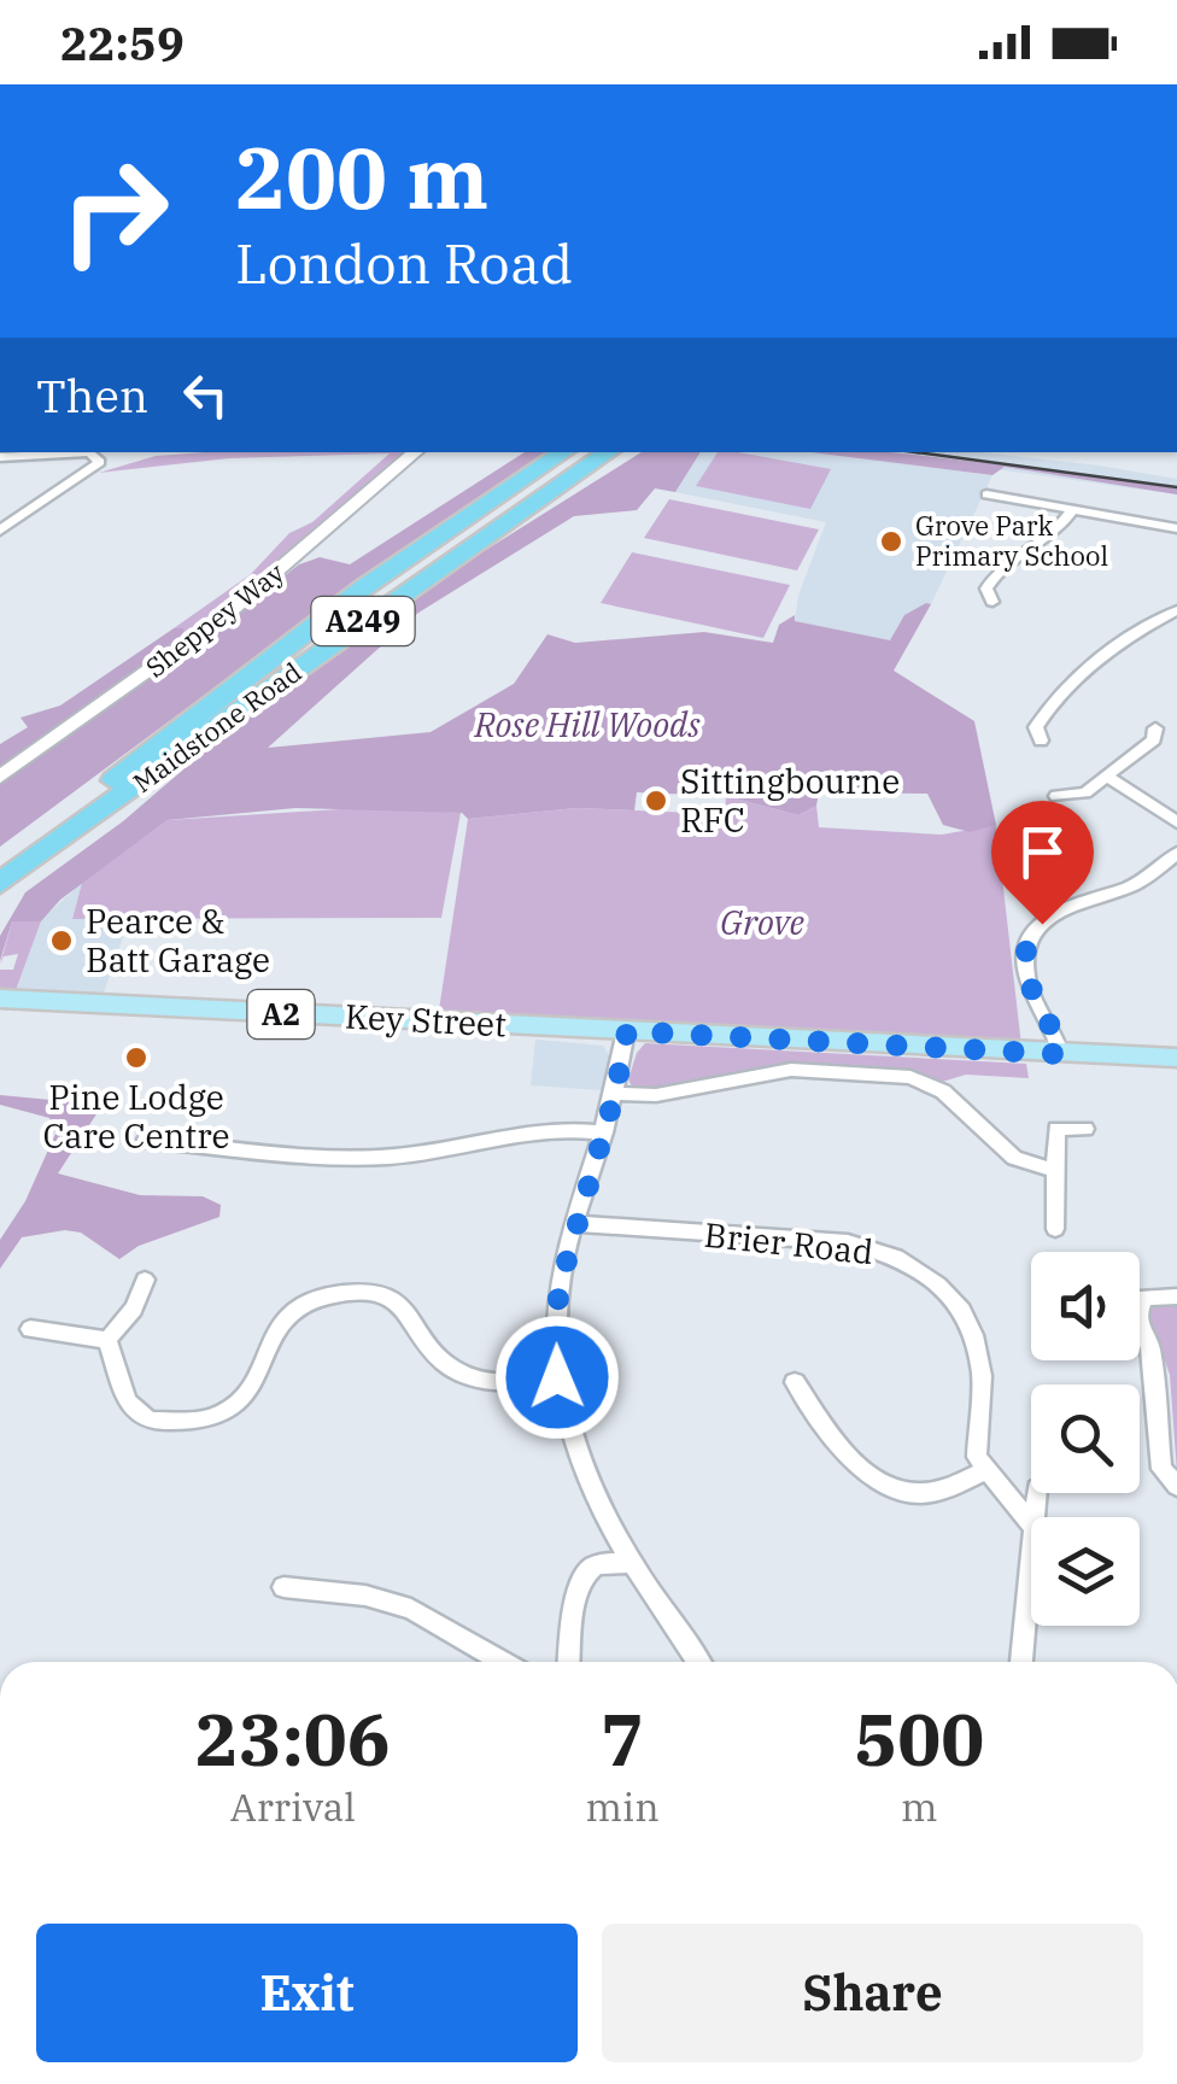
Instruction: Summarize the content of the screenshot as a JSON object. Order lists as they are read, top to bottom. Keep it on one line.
{"streets":{"highway":["A249","Maidstone Road"],"main road":["A2","Key Street"],"street":["Sheppey Way","Brier Road"]},"crossings":[["A2","Key Street"]],"parks":["Rose Hill Woods","Grove"],"places":["Grove Park Primary School","Sittingbourne RFC","Pearce & Batt Garage","Pine Lodge Care Centre"],"page":{"status":"22:59","turn":["200 m","London Road"],"then":"Then","eta":["23:06","Arrival","7","min","500","m"],"buttons":["Exit","Share"]}}
